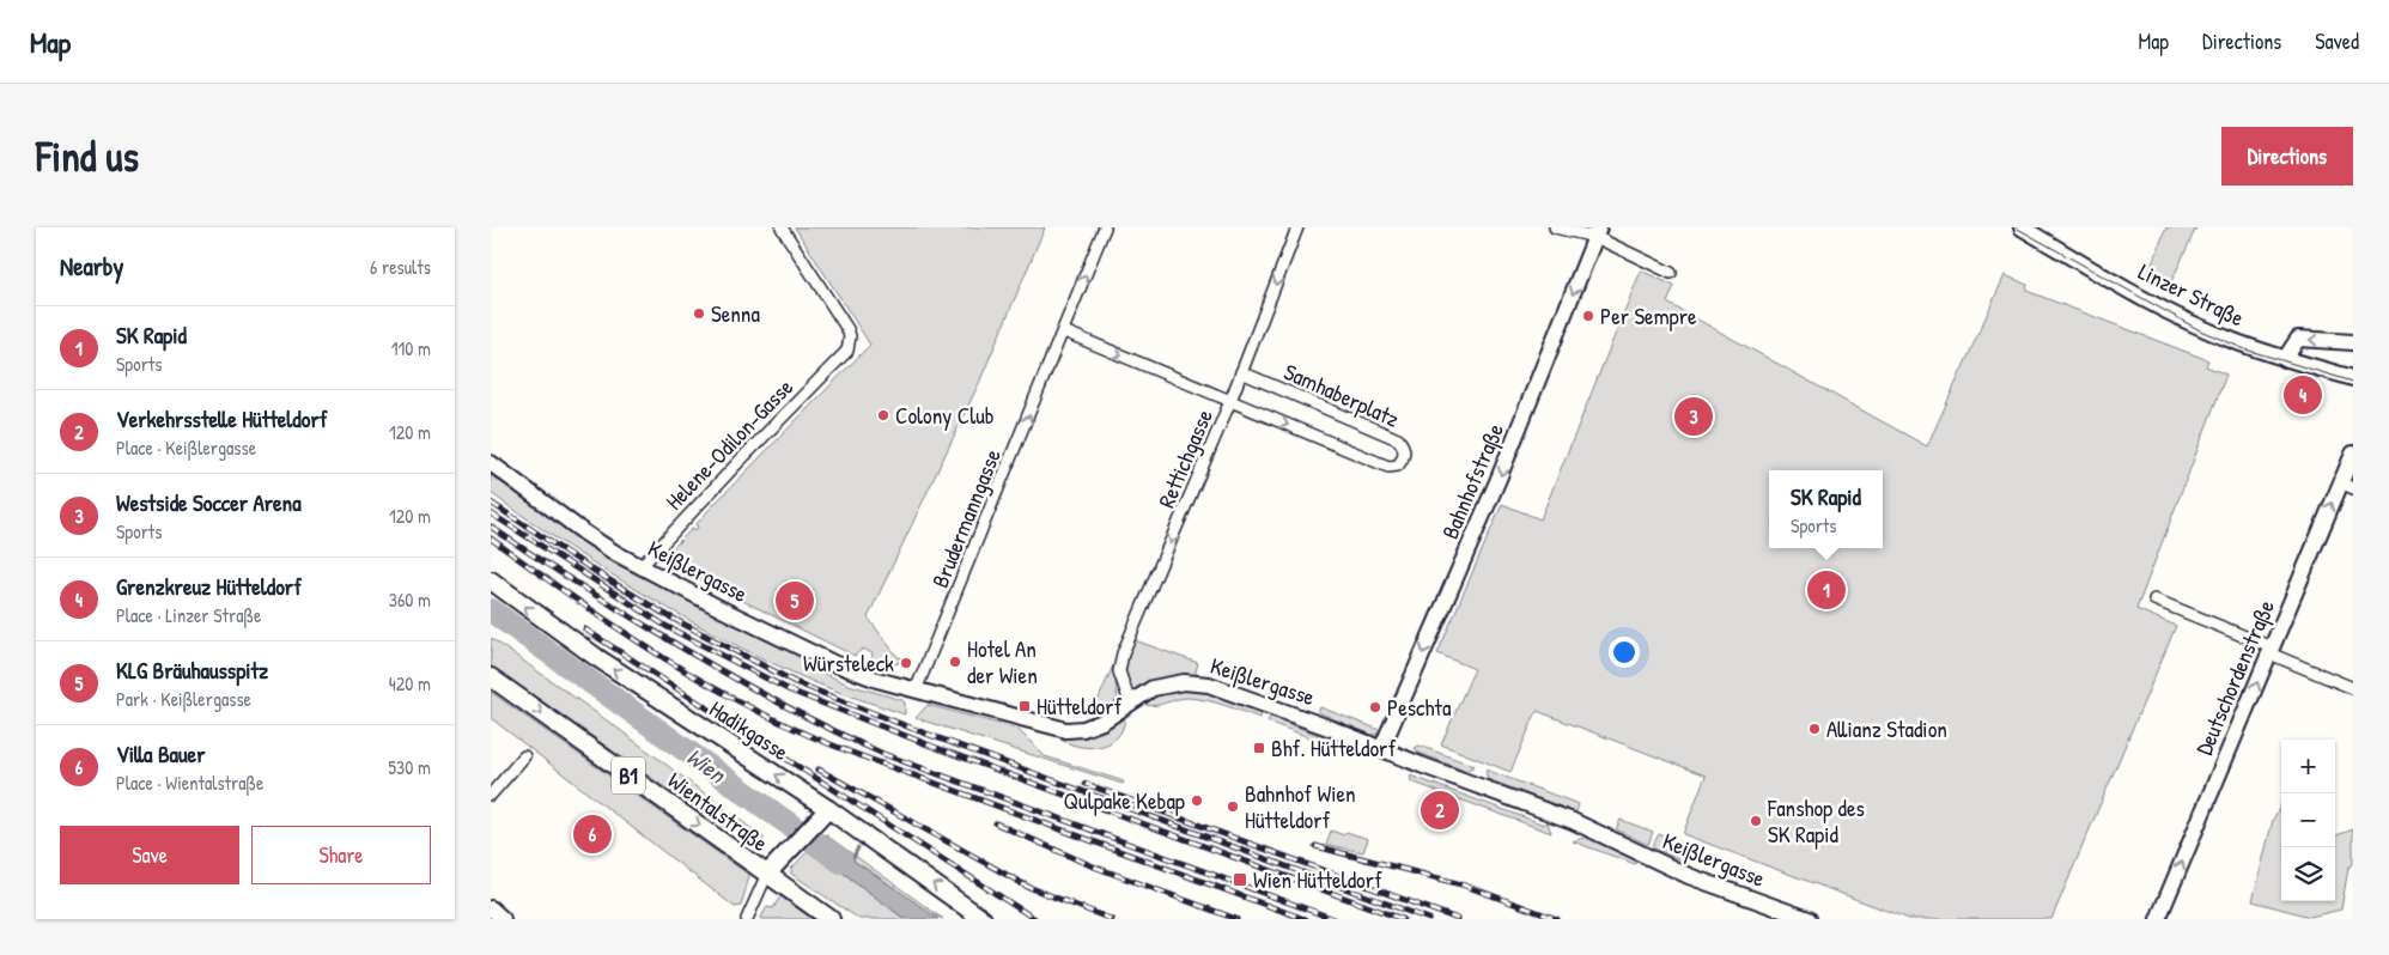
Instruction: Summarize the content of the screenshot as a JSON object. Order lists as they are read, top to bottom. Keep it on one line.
{"streets":{"main road":["Hadikgasse","B1","Wientalstraße"],"street":["Linzer Straße","Samhaberplatz","Helene-Odilon-Gasse","Rettichgasse","Bahnhofstraße","Brudermanngasse","Keißlergasse","Deutschordenstraße"]},"crossings":[["Samhaberplatz","Rettichgasse"],["Helene-Odilon-Gasse","Keißlergasse"],["Rettichgasse","Keißlergasse"],["Bahnhofstraße","Keißlergasse"],["Brudermanngasse","Keißlergasse"]],"one_way":["Rettichgasse","Bahnhofstraße","Brudermanngasse","Deutschordenstraße","Hadikgasse","Wientalstraße"],"water":["Wien"],"places":{"other":["Senna","Per Sempre","Colony Club","Hotel An der Wien","Würsteleck","Peschta","Allianz Stadion","Qulpake Kebap","Bahnhof Wien Hütteldorf","Fanshop des SK Rapid"],"transit":["Hütteldorf","Bhf. Hütteldorf","Wien Hütteldorf"]},"page":{"header":"Map","nav":["Map","Directions","Saved"],"buttons":["Directions",["Save","Share"]],"title":"Find us","heading":["Nearby","6 results"],"list":[{"mark":"1","name":"SK Rapid","note":"Sports","value":"110 m"},{"mark":"2","name":"Verkehrsstelle Hütteldorf","note":"Place · Keißlergasse","value":"120 m"},{"mark":"3","name":"Westside Soccer Arena","note":"Sports","value":"120 m"},{"mark":"4","name":"Grenzkreuz Hütteldorf","note":"Place · Linzer Straße","value":"360 m"},{"mark":"5","name":"KLG Bräuhausspitz","note":"Park · Keißlergasse","value":"420 m"},{"mark":"6","name":"Villa Bauer","note":"Place · Wientalstraße","value":"530 m"}],"pins":["4","3","1","5","2","6"],"popup":["SK Rapid","Sports"],"map_buttons":["+","−"]}}
